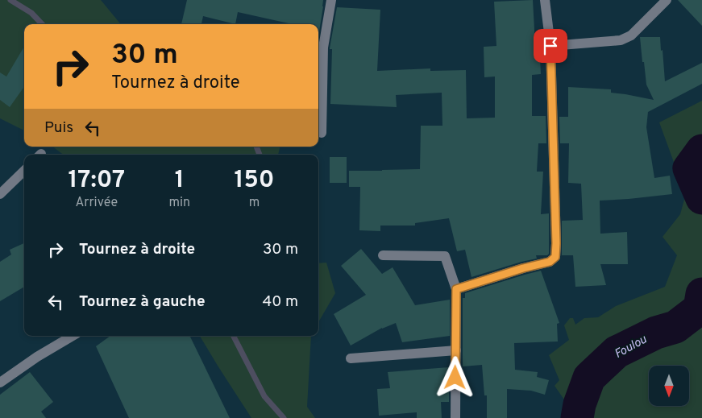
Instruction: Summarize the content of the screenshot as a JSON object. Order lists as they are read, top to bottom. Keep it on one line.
{"water":["Foulou"],"north":"bottom","page":{"turn":["30 m","Tournez à droite"],"then":"Puis","eta":["17:07","Arrivée","1","min","150","m"],"list":[{"name":"Tournez à droite","value":"30 m"},{"name":"Tournez à gauche","value":"40 m"}]}}
